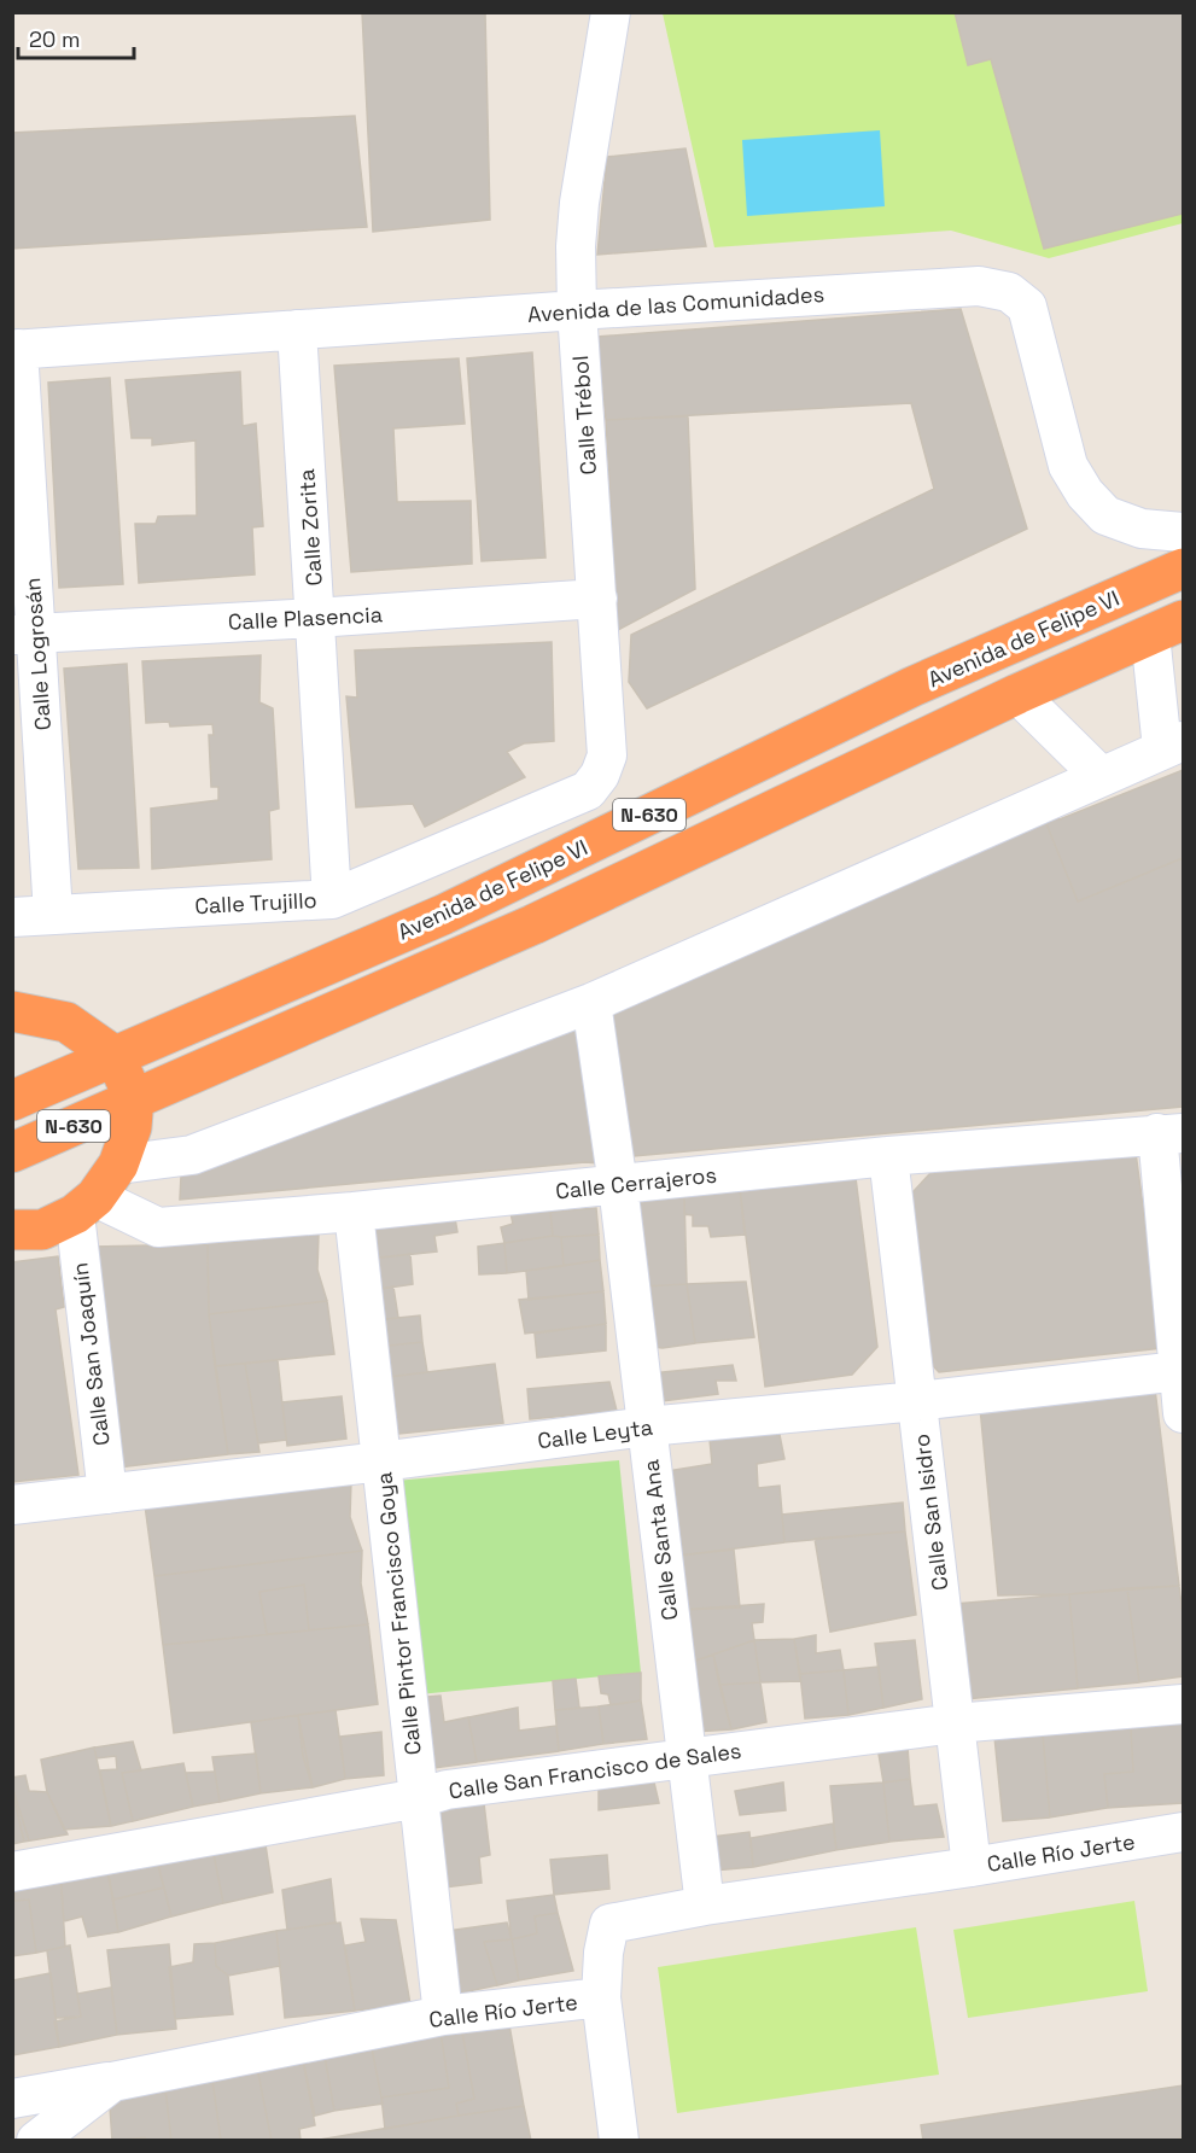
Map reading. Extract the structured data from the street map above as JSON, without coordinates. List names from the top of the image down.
{
  "streets": {
    "highway": ["Avenida de Felipe VI", "N-630"],
    "street": [
      "Avenida de las Comunidades",
      "Calle Trébol",
      "Calle Zorita",
      "Calle Plasencia",
      "Calle Logrosán",
      "Calle Trujillo",
      "Calle Cerrajeros",
      "Calle San Joaquín",
      "Calle Leyta",
      "Calle San Isidro",
      "Calle Santa Ana",
      "Calle Pintor Francisco Goya",
      "Calle San Francisco de Sales",
      "Calle Río Jerte"
    ]
  },
  "crossings": [
    ["Avenida de las Comunidades", "Calle Trébol"],
    ["Avenida de las Comunidades", "Calle Zorita"],
    ["Avenida de las Comunidades", "Calle Logrosán"],
    ["Calle Trébol", "Calle Plasencia"],
    ["Calle Trébol", "Calle Trujillo"],
    ["Calle Zorita", "Calle Plasencia"],
    ["Calle Zorita", "Calle Trujillo"],
    ["Calle Plasencia", "Calle Logrosán"],
    ["Avenida de Felipe VI", "N-630"],
    ["Calle Logrosán", "Calle Trujillo"],
    ["Calle Cerrajeros", "Calle San Joaquín"],
    ["Calle Cerrajeros", "Calle San Isidro"],
    ["Calle Cerrajeros", "Calle Santa Ana"],
    ["Calle Cerrajeros", "Calle Pintor Francisco Goya"],
    ["Calle San Joaquín", "Calle Leyta"],
    ["Calle Leyta", "Calle San Isidro"],
    ["Calle Leyta", "Calle Santa Ana"],
    ["Calle Leyta", "Calle Pintor Francisco Goya"],
    ["Calle San Isidro", "Calle San Francisco de Sales"],
    ["Calle San Isidro", "Calle Río Jerte"],
    ["Calle Santa Ana", "Calle San Francisco de Sales"],
    ["Calle Santa Ana", "Calle Río Jerte"],
    ["Calle Pintor Francisco Goya", "Calle San Francisco de Sales"],
    ["Calle Pintor Francisco Goya", "Calle Río Jerte"]
  ],
  "scale_bar": "20 m"
}
